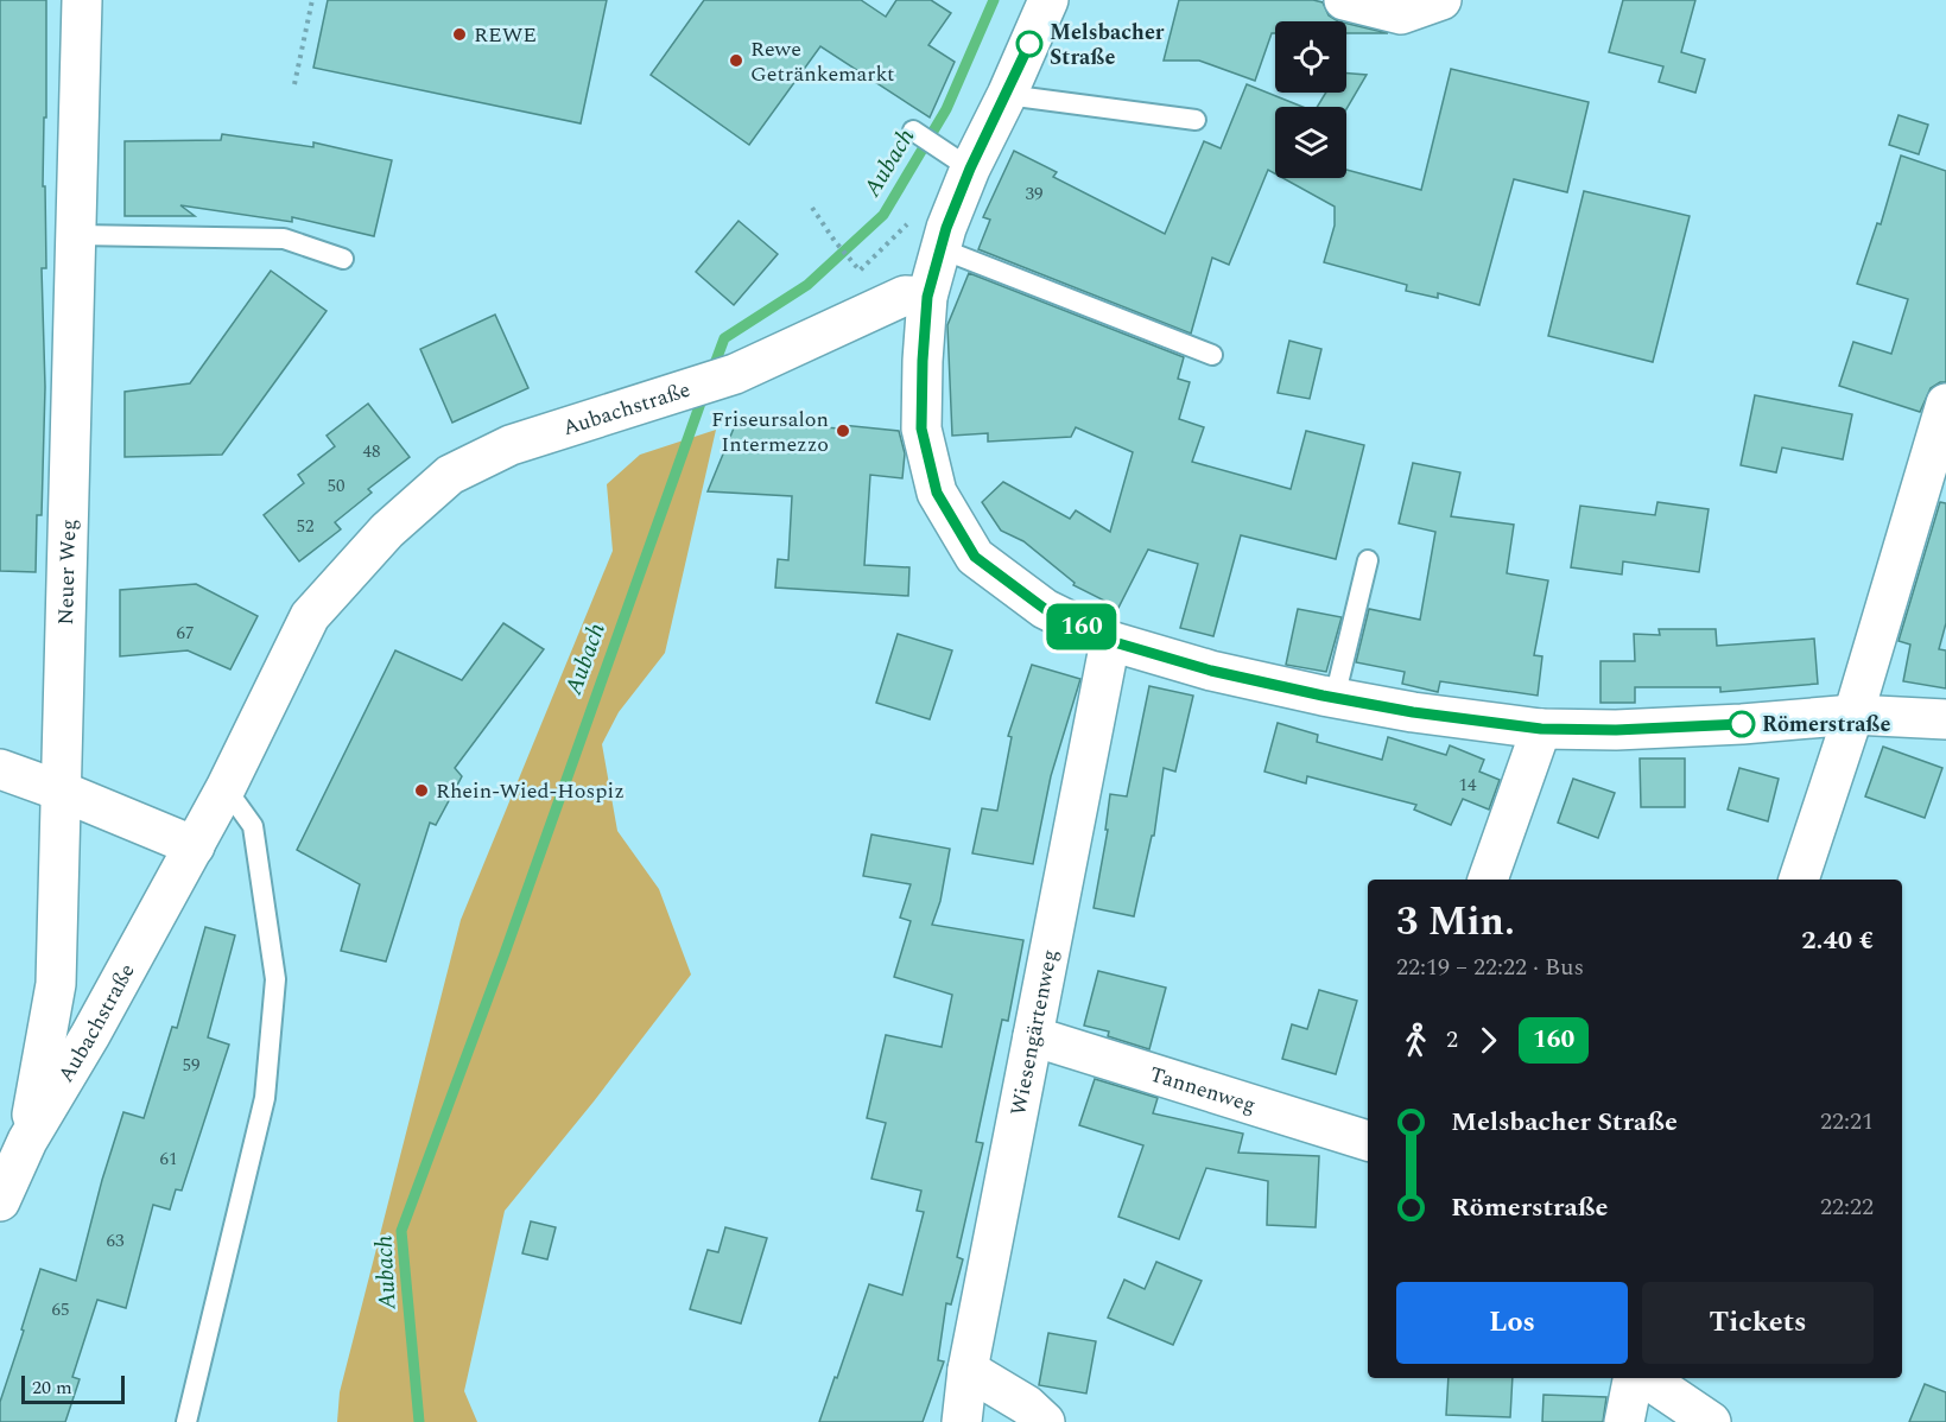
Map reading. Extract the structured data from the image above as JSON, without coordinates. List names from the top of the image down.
{
  "streets": {
    "street": [
      "Aubachstraße",
      "Neuer Weg",
      "Wiesengärtenweg",
      "Tannenweg"
    ]
  },
  "crossings": [
    ["Aubachstraße", "Neuer Weg"],
    ["Wiesengärtenweg", "Tannenweg"]
  ],
  "water": ["Aubach"],
  "places": [
    "REWE",
    "Melsbacher Straße",
    "Rewe Getränkemarkt",
    "Friseursalon Intermezzo",
    "Römerstraße",
    "Rhein-Wied-Hospiz"
  ],
  "lines": ["bus line 160"],
  "house_numbers": [
    "39",
    "48",
    "50",
    "52",
    "67",
    "14",
    "59",
    "61",
    "63",
    "65"
  ],
  "scale_bar": "20 m",
  "page": {
    "on_map": "160",
    "heading": ["3 Min.", "22:19 – 22:22 · Bus", "2.40 €"],
    "legs": ["2", "160"],
    "list": [
      {
        "name": "Melsbacher Straße",
        "value": "22:21"
      },
      {
        "name": "Römerstraße",
        "value": "22:22"
      }
    ],
    "buttons": ["Los", "Tickets"],
    "scale": "20 m"
  }
}
